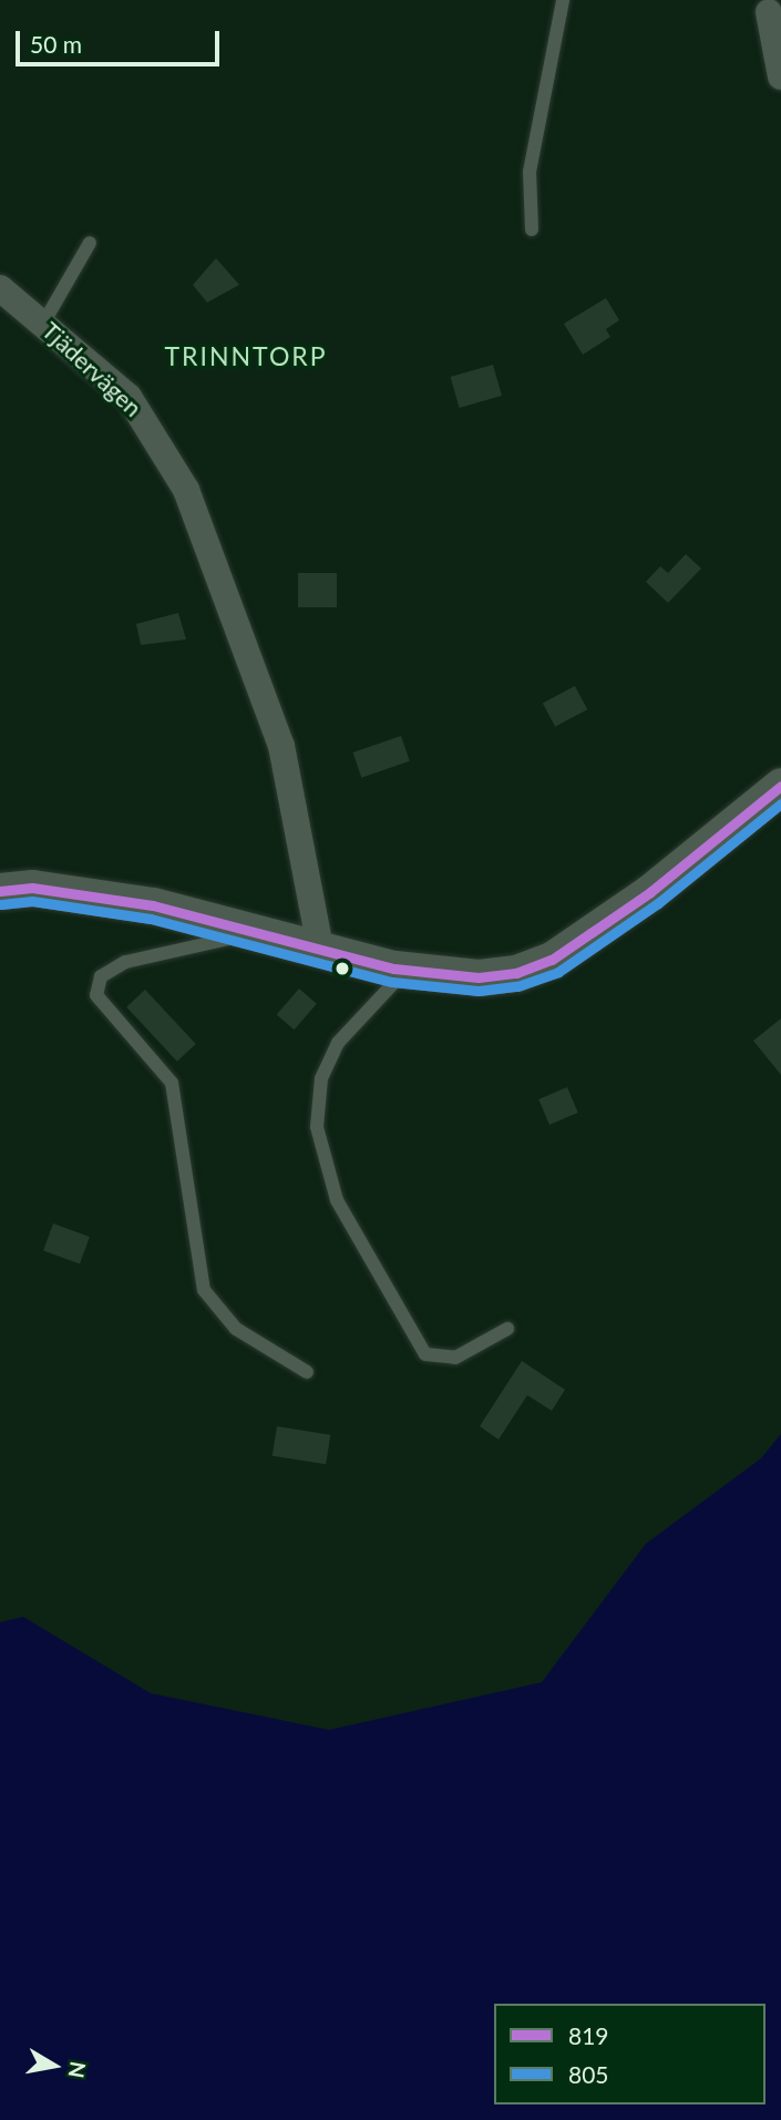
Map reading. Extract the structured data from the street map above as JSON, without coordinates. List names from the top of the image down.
{
  "streets": {
    "street": ["Tjädervägen"]
  },
  "districts": ["TRINNTORP"],
  "lines": ["transit line 819", "transit line 805"],
  "legend": ["819", "805"],
  "scale_bar": "50 m",
  "north": "right"
}
